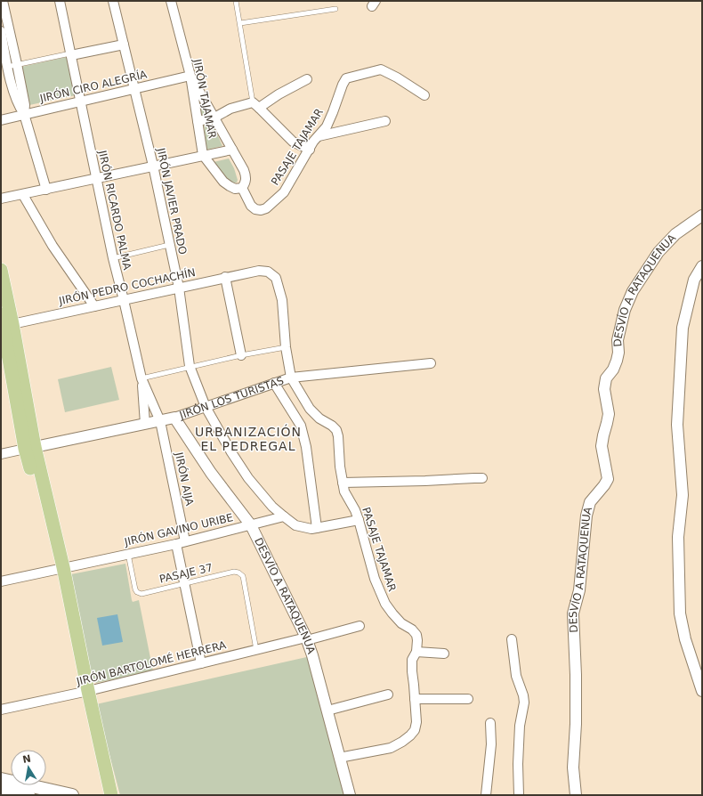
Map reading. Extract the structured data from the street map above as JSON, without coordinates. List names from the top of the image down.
{
  "streets": {
    "street": [
      "JIRÓN CIRO ALEGRÍA",
      "JIRÓN TAJAMAR",
      "PASAJE TAJAMAR",
      "JIRÓN JAVIER PRADO",
      "JIRÓN RICARDO PALMA",
      "JIRÓN PEDRO COCHACHÍN",
      "DESVÍO A RATAQUENUA",
      "JIRÓN LOS TURISTAS",
      "JIRÓN AIJA",
      "JIRÓN GAVINO URIBE",
      "JIRÓN BARTOLOMÉ HERRERA"
    ],
    "lane": ["PASAJE 37"]
  },
  "crossings": [
    ["JIRÓN CIRO ALEGRÍA", "JIRÓN TAJAMAR"],
    ["JIRÓN CIRO ALEGRÍA", "JIRÓN JAVIER PRADO"],
    ["JIRÓN CIRO ALEGRÍA", "JIRÓN RICARDO PALMA"],
    ["JIRÓN TAJAMAR", "PASAJE TAJAMAR"],
    ["PASAJE TAJAMAR", "JIRÓN PEDRO COCHACHÍN"],
    ["PASAJE TAJAMAR", "DESVÍO A RATAQUENUA"],
    ["PASAJE TAJAMAR", "JIRÓN LOS TURISTAS"],
    ["JIRÓN JAVIER PRADO", "JIRÓN PEDRO COCHACHÍN"],
    ["JIRÓN JAVIER PRADO", "JIRÓN LOS TURISTAS"],
    ["JIRÓN JAVIER PRADO", "JIRÓN GAVINO URIBE"],
    ["JIRÓN RICARDO PALMA", "JIRÓN PEDRO COCHACHÍN"],
    ["JIRÓN RICARDO PALMA", "JIRÓN LOS TURISTAS"],
    ["JIRÓN RICARDO PALMA", "JIRÓN AIJA"],
    ["DESVÍO A RATAQUENUA", "JIRÓN LOS TURISTAS"],
    ["DESVÍO A RATAQUENUA", "JIRÓN GAVINO URIBE"],
    ["DESVÍO A RATAQUENUA", "JIRÓN BARTOLOMÉ HERRERA"],
    ["JIRÓN LOS TURISTAS", "JIRÓN AIJA"],
    ["JIRÓN AIJA", "JIRÓN GAVINO URIBE"],
    ["JIRÓN AIJA", "PASAJE 37"],
    ["JIRÓN AIJA", "JIRÓN BARTOLOMÉ HERRERA"],
    ["JIRÓN GAVINO URIBE", "PASAJE 37"],
    ["PASAJE 37", "JIRÓN BARTOLOMÉ HERRERA"]
  ],
  "districts": ["URBANIZACIÓN EL PEDREGAL"],
  "north": "top"
}
